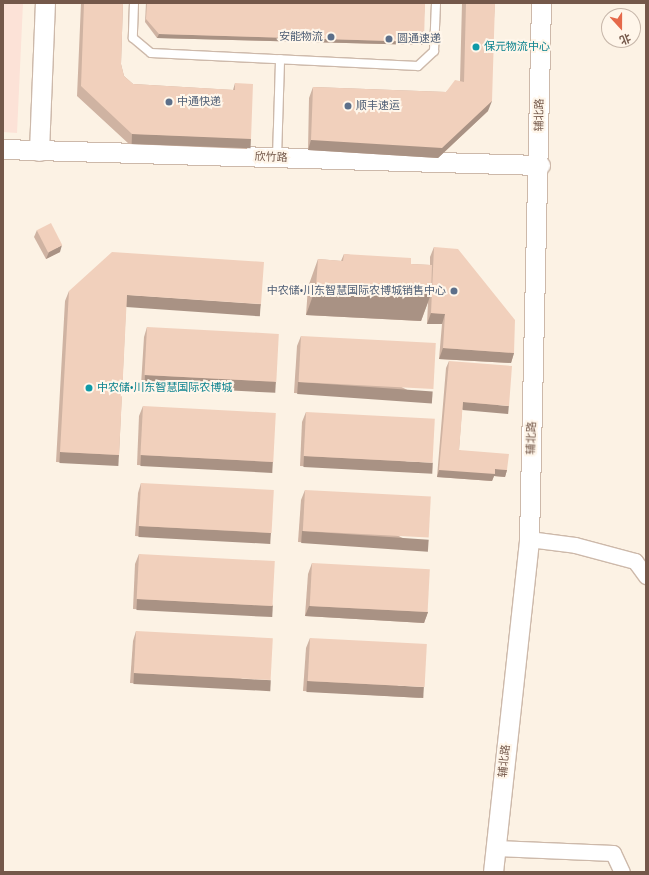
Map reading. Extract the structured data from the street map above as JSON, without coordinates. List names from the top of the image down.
{
  "streets": {
    "street": ["辅北路", "欣竹路"]
  },
  "crossings": [
    ["辅北路", "欣竹路"]
  ],
  "places": [
    "安能物流",
    "圆通速递",
    "保元物流中心",
    "中通快递",
    "顺丰速运",
    "中农储•川东智慧国际农博城销售中心",
    "中农储•川东智慧国际农博城"
  ],
  "north": "bottom"
}
